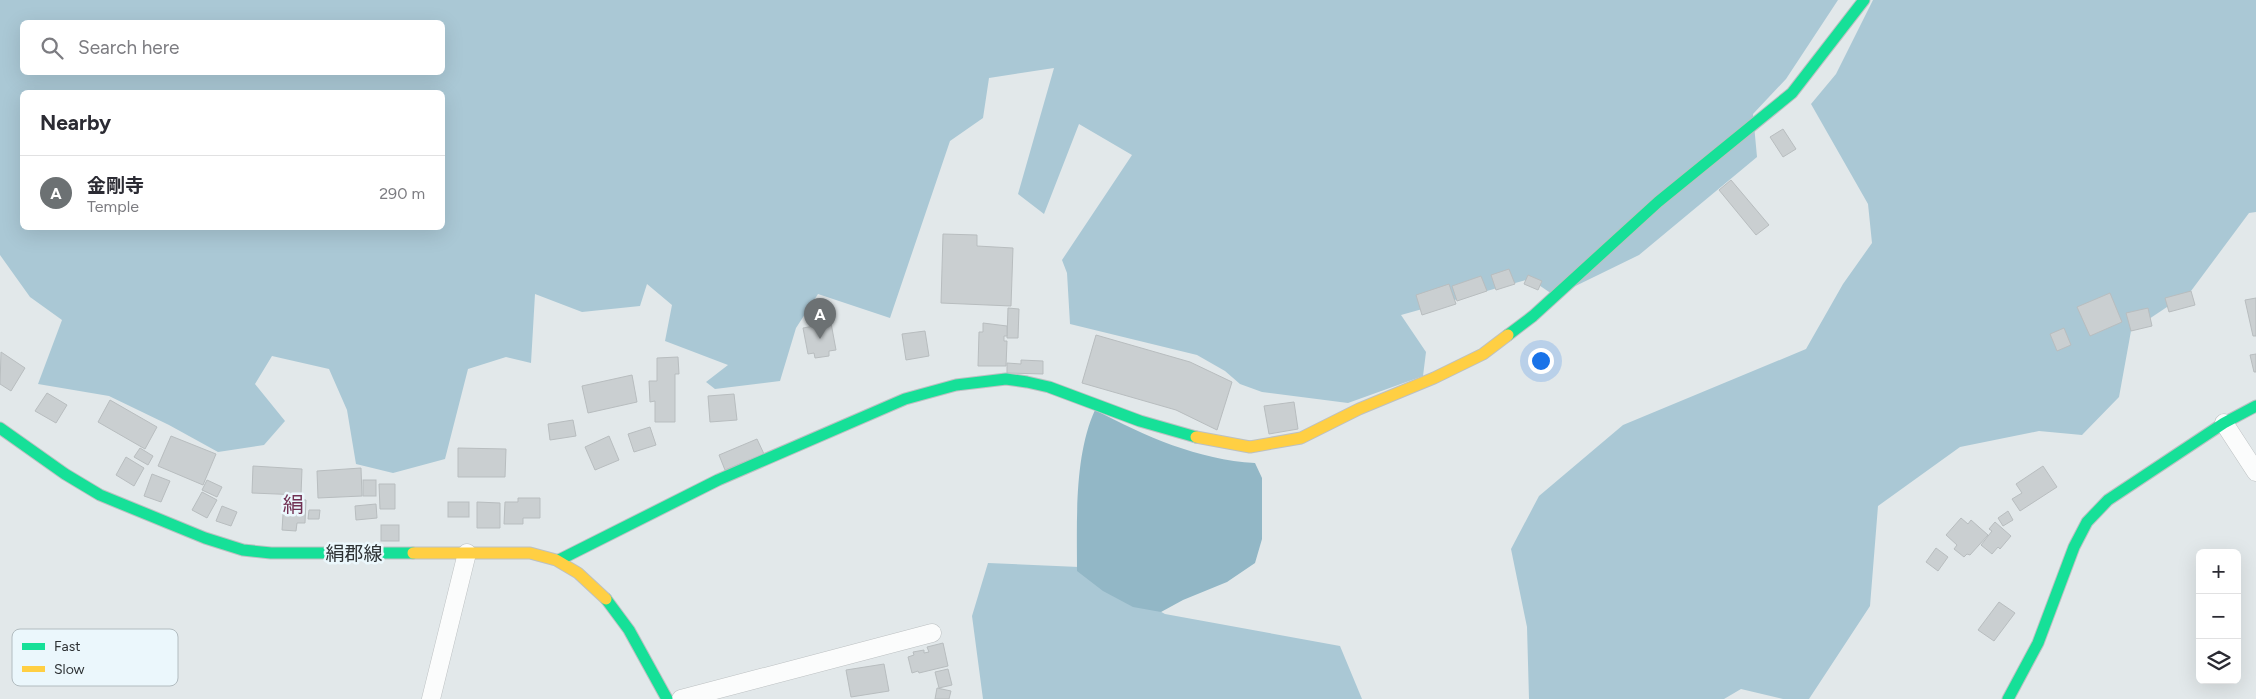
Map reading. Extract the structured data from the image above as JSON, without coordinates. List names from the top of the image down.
{
  "streets": {
    "street": ["絹郡線"]
  },
  "districts": ["絹"],
  "legend": ["Fast", "Slow"],
  "page": {
    "search": "Search here",
    "heading": "Nearby",
    "list": [
      {
        "mark": "A",
        "name": "金剛寺",
        "note": "Temple",
        "value": "290 m"
      }
    ],
    "pins": "A",
    "map_buttons": ["+", "−"]
  }
}
